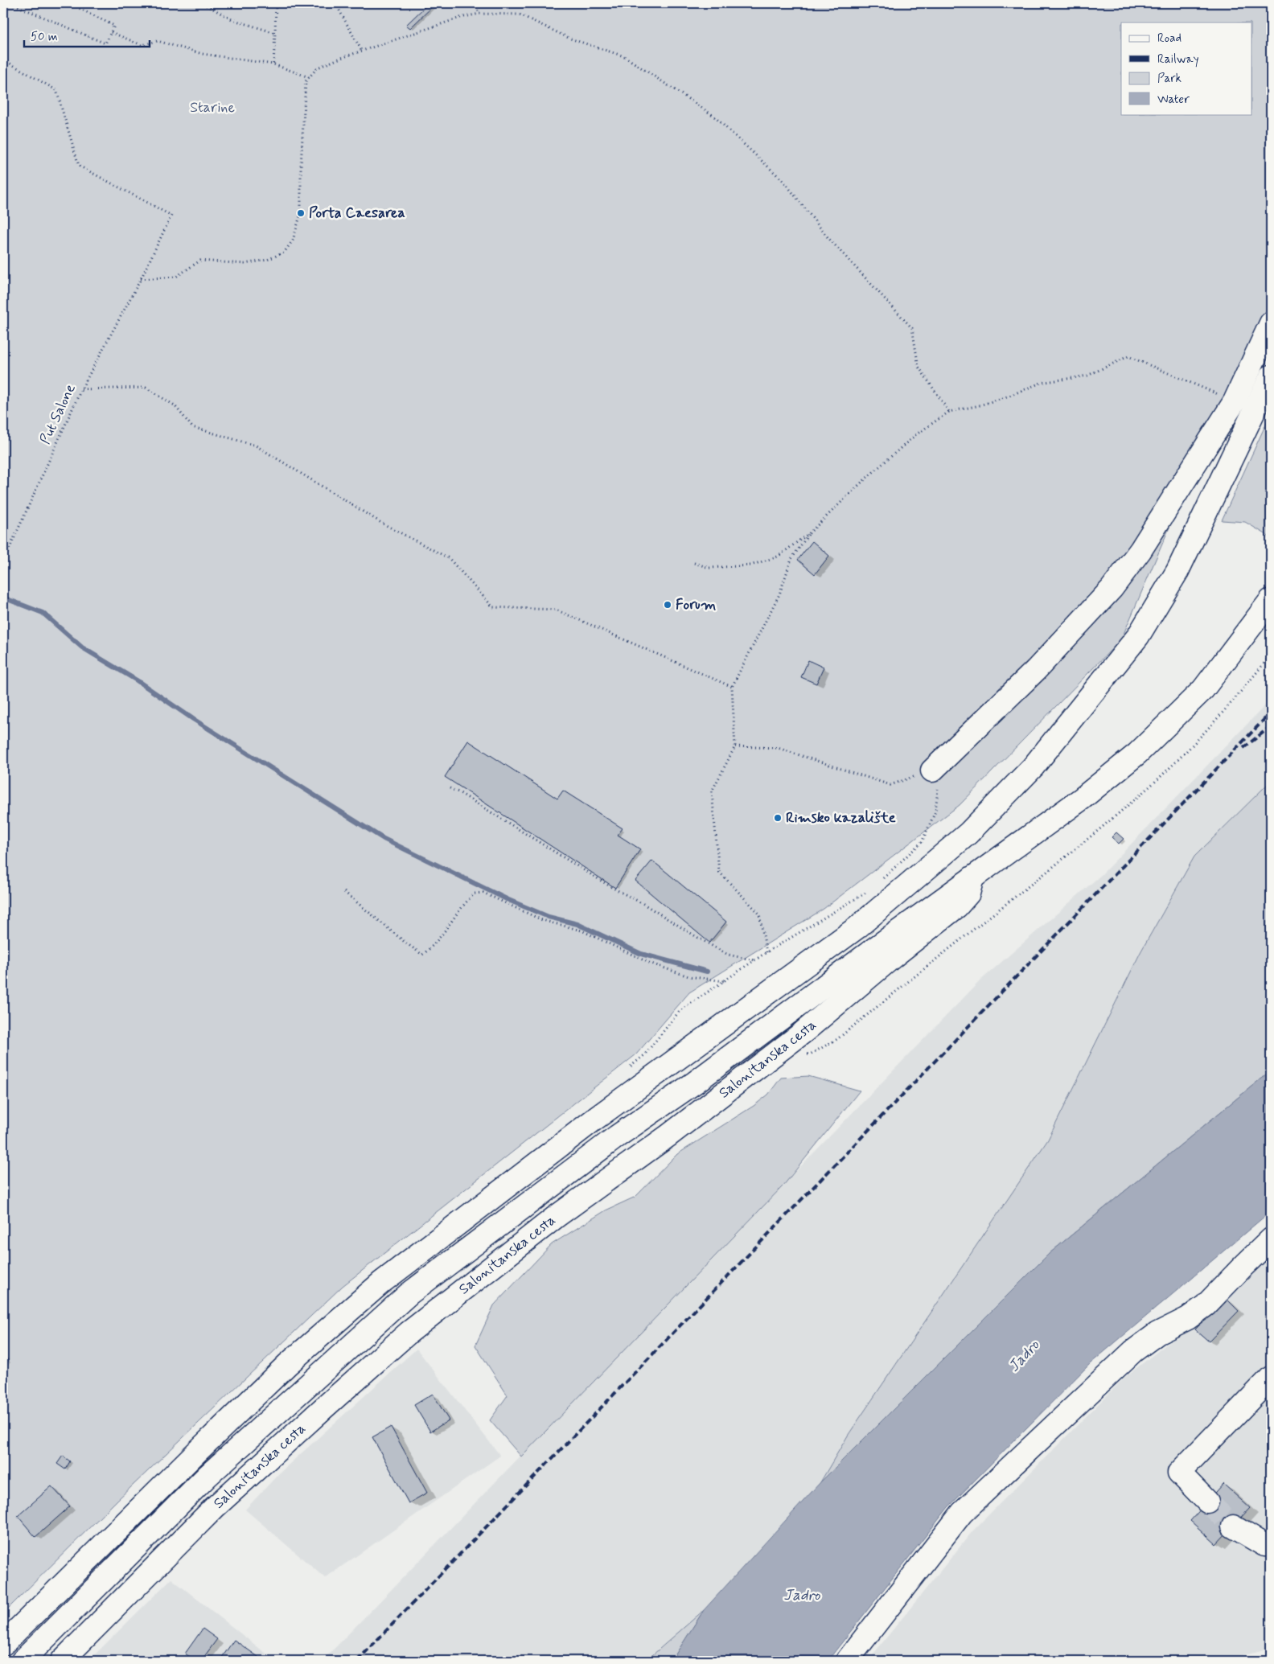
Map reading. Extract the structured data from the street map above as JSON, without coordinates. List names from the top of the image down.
{
  "streets": {
    "main road": ["Salonitanska cesta"],
    "path": ["Put Salone"]
  },
  "water": ["Jadro"],
  "parks": ["Starine"],
  "places": ["Porta Caesarea", "Forum", "Rimsko kazalište"],
  "legend": [
    "Road",
    "Railway",
    "Park",
    "Water"
  ],
  "scale_bar": "50 m"
}
